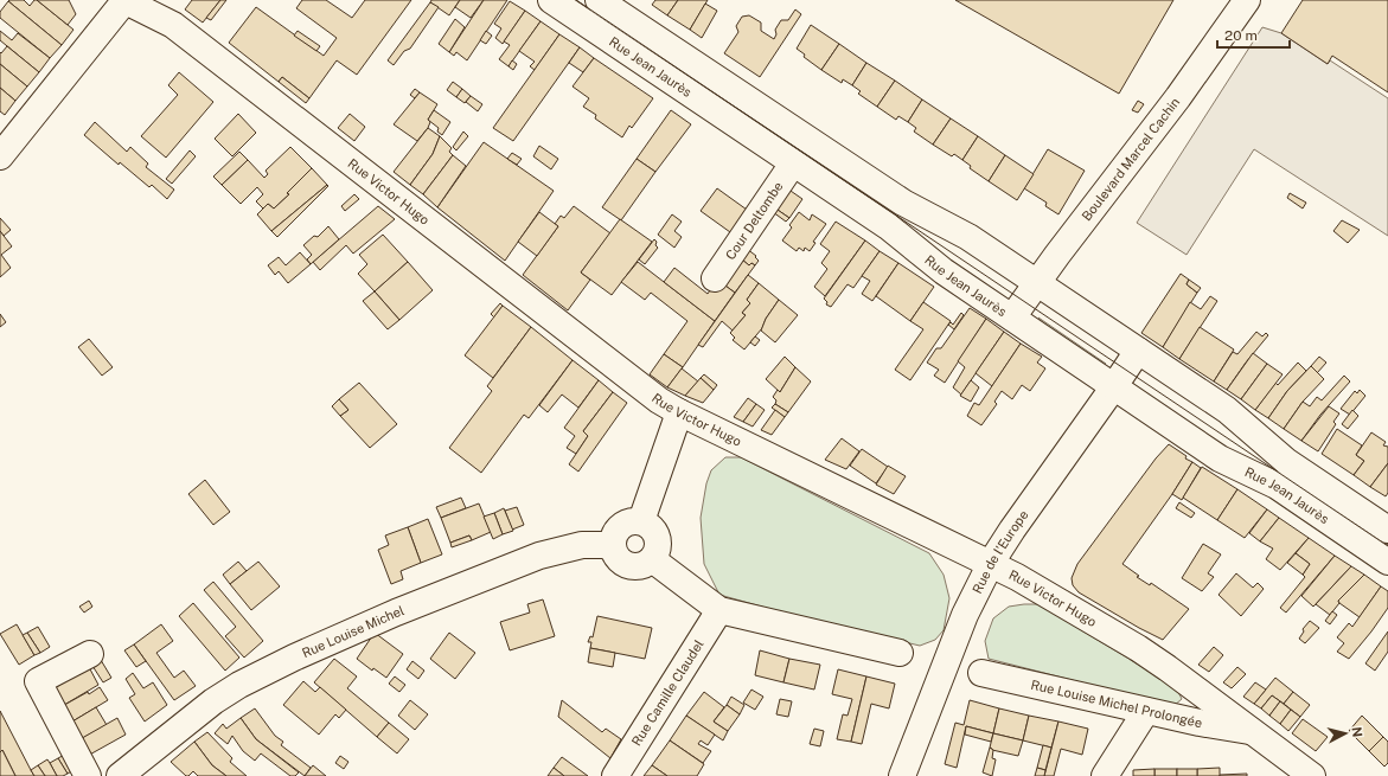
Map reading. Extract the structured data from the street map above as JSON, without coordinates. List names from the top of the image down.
{
  "streets": {
    "street": [
      "Rue Jean Jaurès",
      "Boulevard Marcel Cachin",
      "Rue Victor Hugo",
      "Cour Deltombe",
      "Rue de l'Europe",
      "Rue Louise Michel",
      "Rue Camille Claudel",
      "Rue Louise Michel Prolongée"
    ]
  },
  "crossings": [
    ["Rue Jean Jaurès", "Boulevard Marcel Cachin"],
    ["Rue Jean Jaurès", "Cour Deltombe"],
    ["Rue Jean Jaurès", "Rue de l'Europe"],
    ["Rue Victor Hugo", "Rue de l'Europe"],
    ["Rue Victor Hugo", "Rue Louise Michel Prolongée"]
  ],
  "scale_bar": "20 m",
  "north": "right"
}
